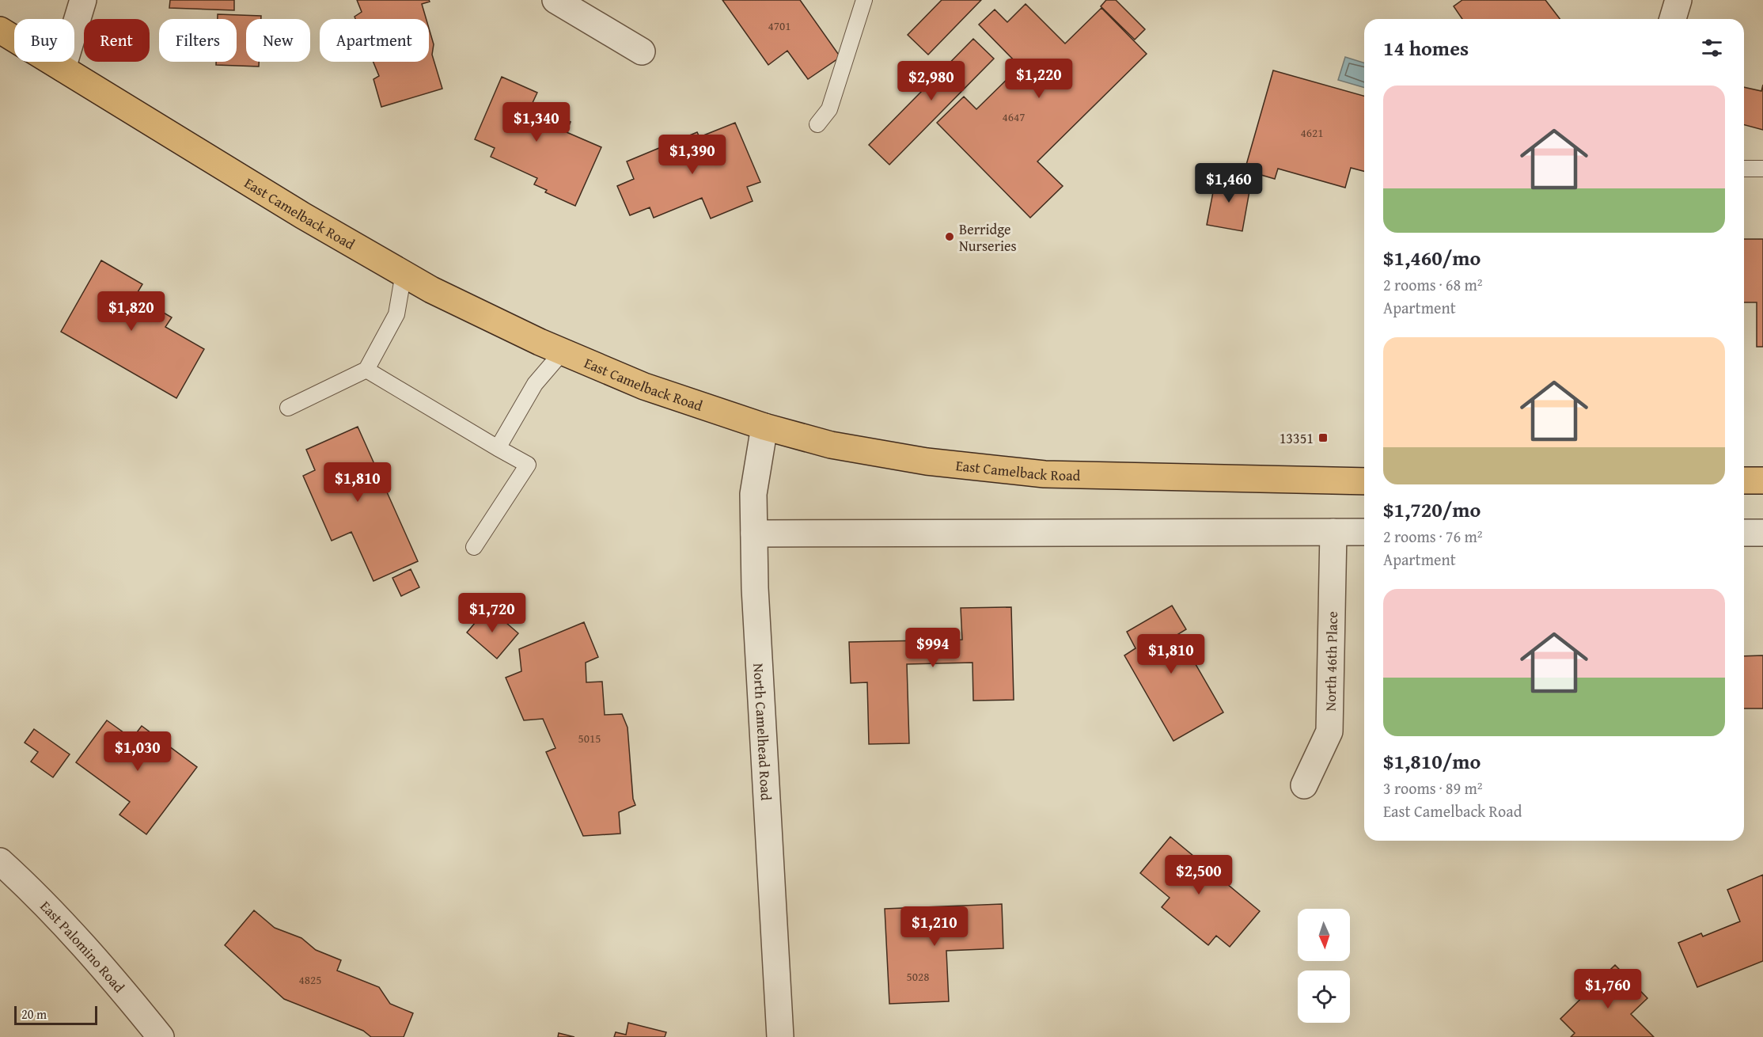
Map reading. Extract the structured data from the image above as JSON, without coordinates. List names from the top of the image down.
{
  "streets": {
    "main road": ["East Camelback Road"],
    "street": ["North 46th Place", "North Camelhead Road", "East Palomino Road"]
  },
  "crossings": [
    ["East Camelback Road", "North Camelhead Road"]
  ],
  "places": {
    "other": ["Berridge Nurseries"],
    "transit": ["13351"]
  },
  "house_numbers": [
    "4701",
    "4647",
    "4621",
    "5015",
    "5028",
    "4825"
  ],
  "scale_bar": "20 m",
  "north": "bottom",
  "page": {
    "chip": [
      "Buy",
      "Rent",
      "Filters",
      "New",
      "Apartment"
    ],
    "heading": "14 homes",
    "price": [
      "$1,220",
      "$2,980",
      "$1,340",
      "$1,390",
      "$1,460",
      "$1,820",
      "$1,810",
      "$1,720",
      "$994",
      "$1,810",
      "$1,030",
      "$2,500",
      "$1,210",
      "$1,760"
    ],
    "list": [
      {
        "name": "$1,460/mo",
        "note": "2 rooms · 68 m² · Apartment"
      },
      {
        "name": "$1,720/mo",
        "note": "2 rooms · 76 m² · Apartment"
      },
      {
        "name": "$1,810/mo",
        "note": "3 rooms · 89 m² · East Camelback Road"
      }
    ],
    "scale": "20 m"
  }
}
